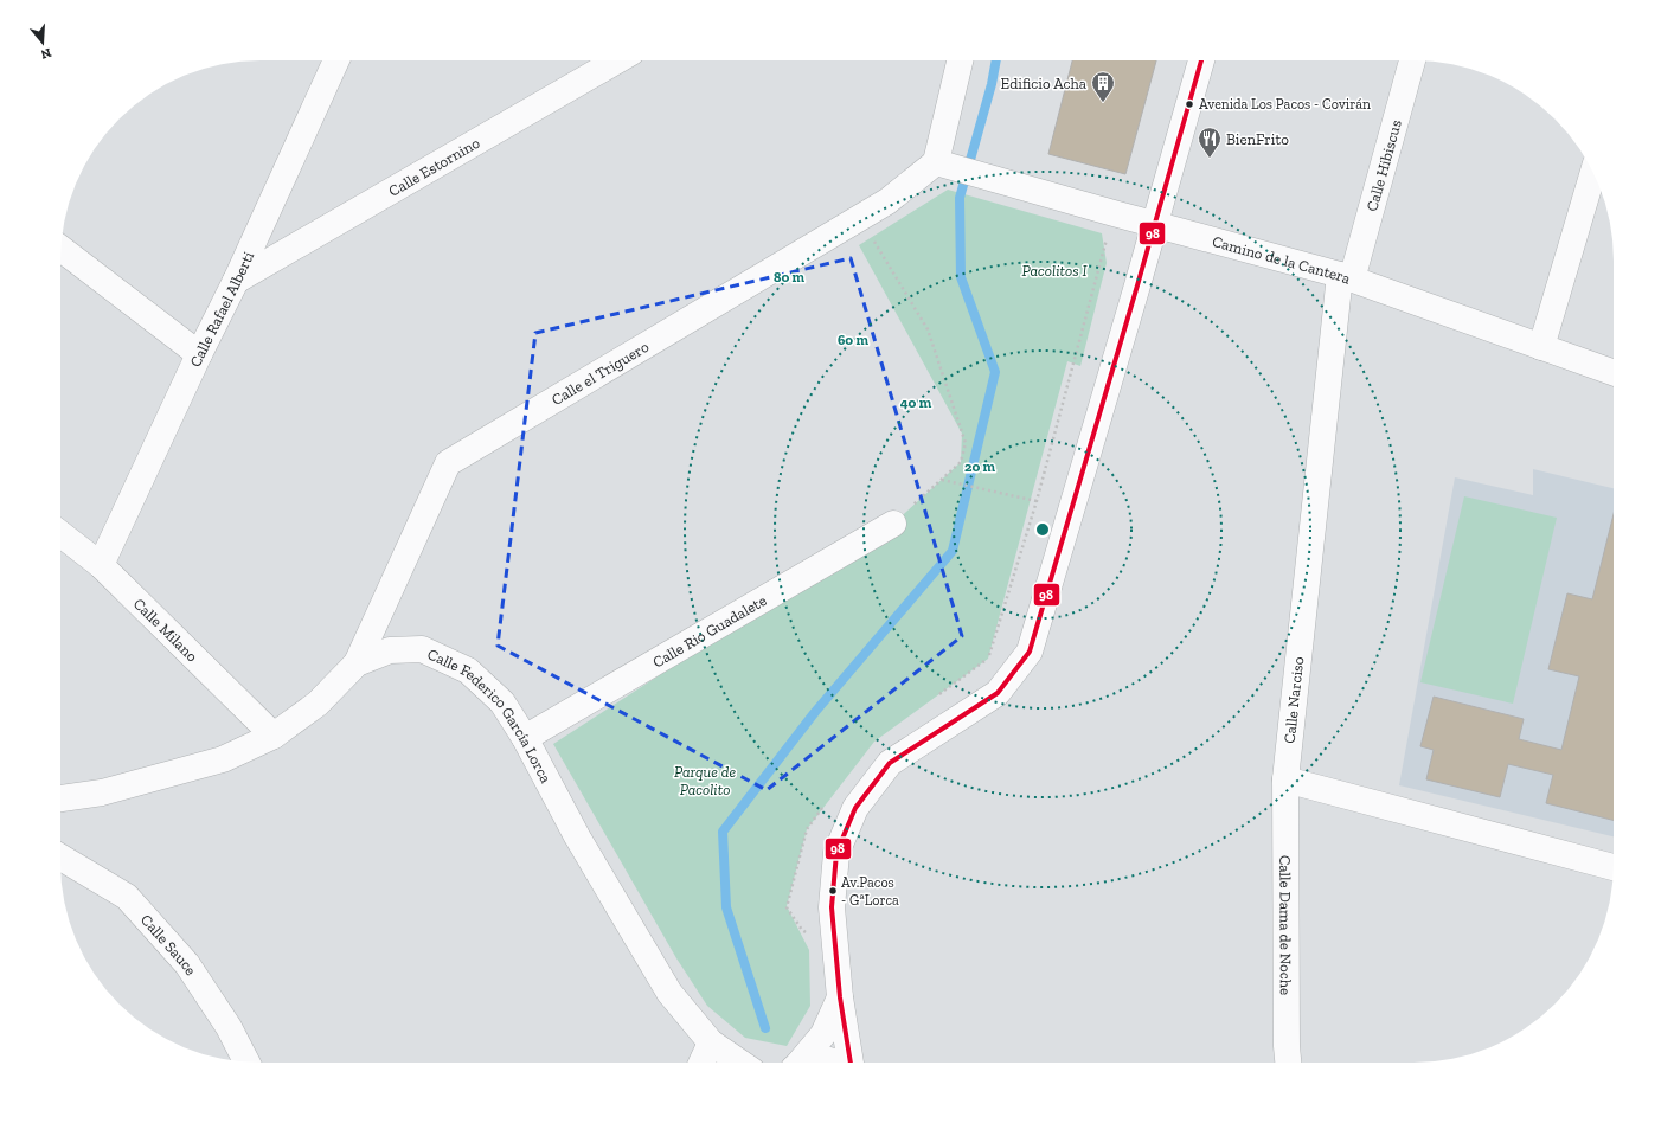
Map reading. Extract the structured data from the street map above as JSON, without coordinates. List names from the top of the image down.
{
  "streets": {
    "street": [
      "Calle Hibiscus",
      "Calle Estornino",
      "Camino de la Cantera",
      "Calle Rafael Alberti",
      "Calle el Triguero",
      "Calle Milano",
      "Calle Rio Guadalete",
      "Calle Narciso",
      "Calle Federico García Lorca",
      "Calle Dama de Noche",
      "Calle Sauce"
    ]
  },
  "crossings": [
    ["Calle Hibiscus", "Camino de la Cantera"],
    ["Calle Hibiscus", "Calle Narciso"],
    ["Calle Estornino", "Calle Rafael Alberti"],
    ["Camino de la Cantera", "Calle el Triguero"],
    ["Camino de la Cantera", "Calle Narciso"],
    ["Calle Rafael Alberti", "Calle Milano"],
    ["Calle el Triguero", "Calle Federico García Lorca"],
    ["Calle Milano", "Calle Federico García Lorca"],
    ["Calle Rio Guadalete", "Calle Federico García Lorca"],
    ["Calle Narciso", "Calle Dama de Noche"]
  ],
  "parks": ["Pacolitos I", "Parque de Pacolito"],
  "places": {
    "building": ["Edificio Acha"],
    "other": ["Avenida Los Pacos - Covirán", "Av.Pacos - GªLorca"],
    "restaurant": ["BienFrito"]
  },
  "lines": ["transit line 98"],
  "north": "bottom",
  "rings": [
    "80 m",
    "60 m",
    "40 m",
    "20 m"
  ]
}
